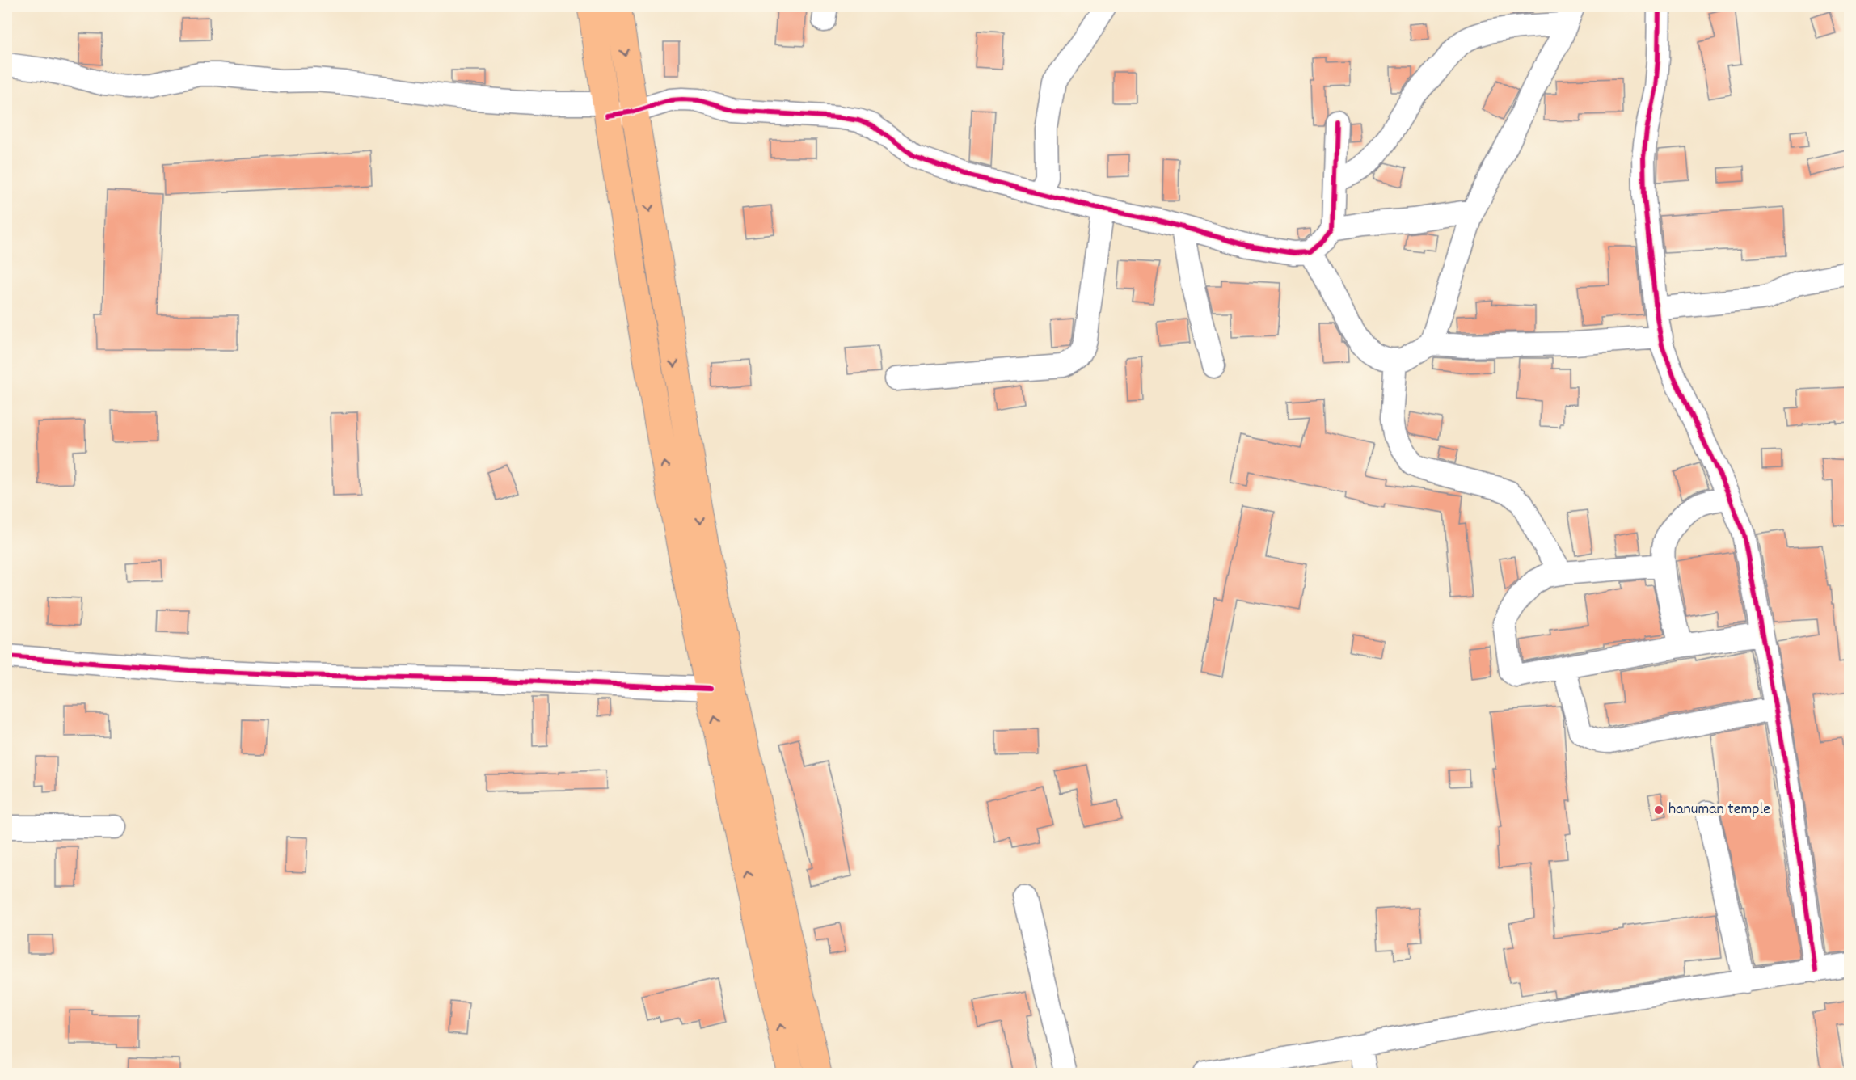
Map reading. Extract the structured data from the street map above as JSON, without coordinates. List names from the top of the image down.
{
  "places": ["hanuman temple"]
}
